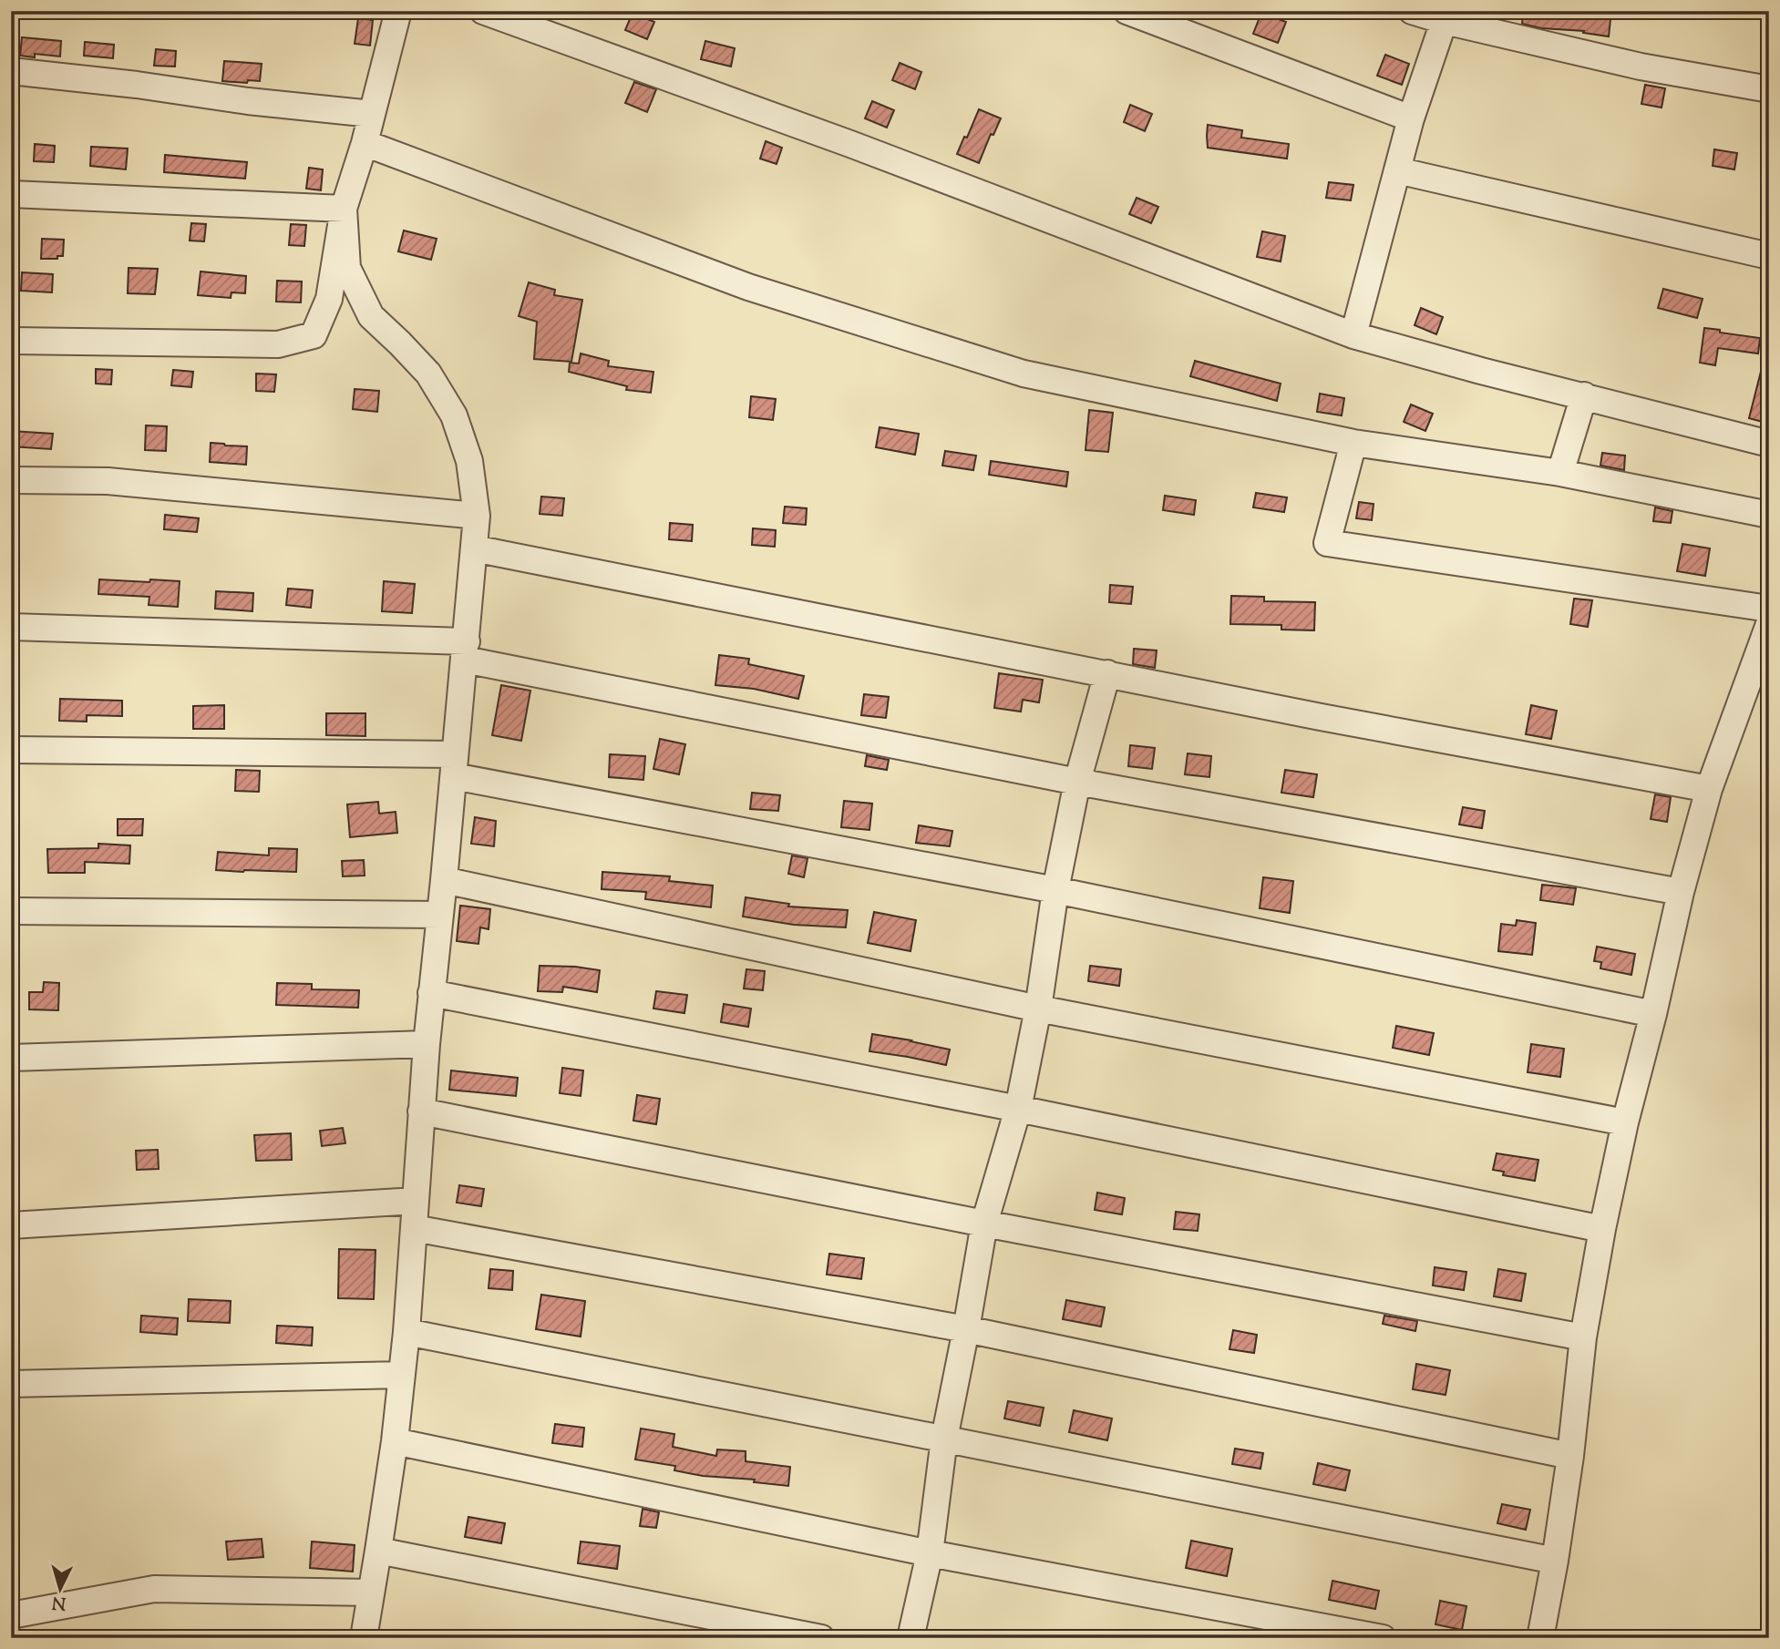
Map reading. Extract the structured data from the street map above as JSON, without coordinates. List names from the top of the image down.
{
  "north": "bottom"
}
